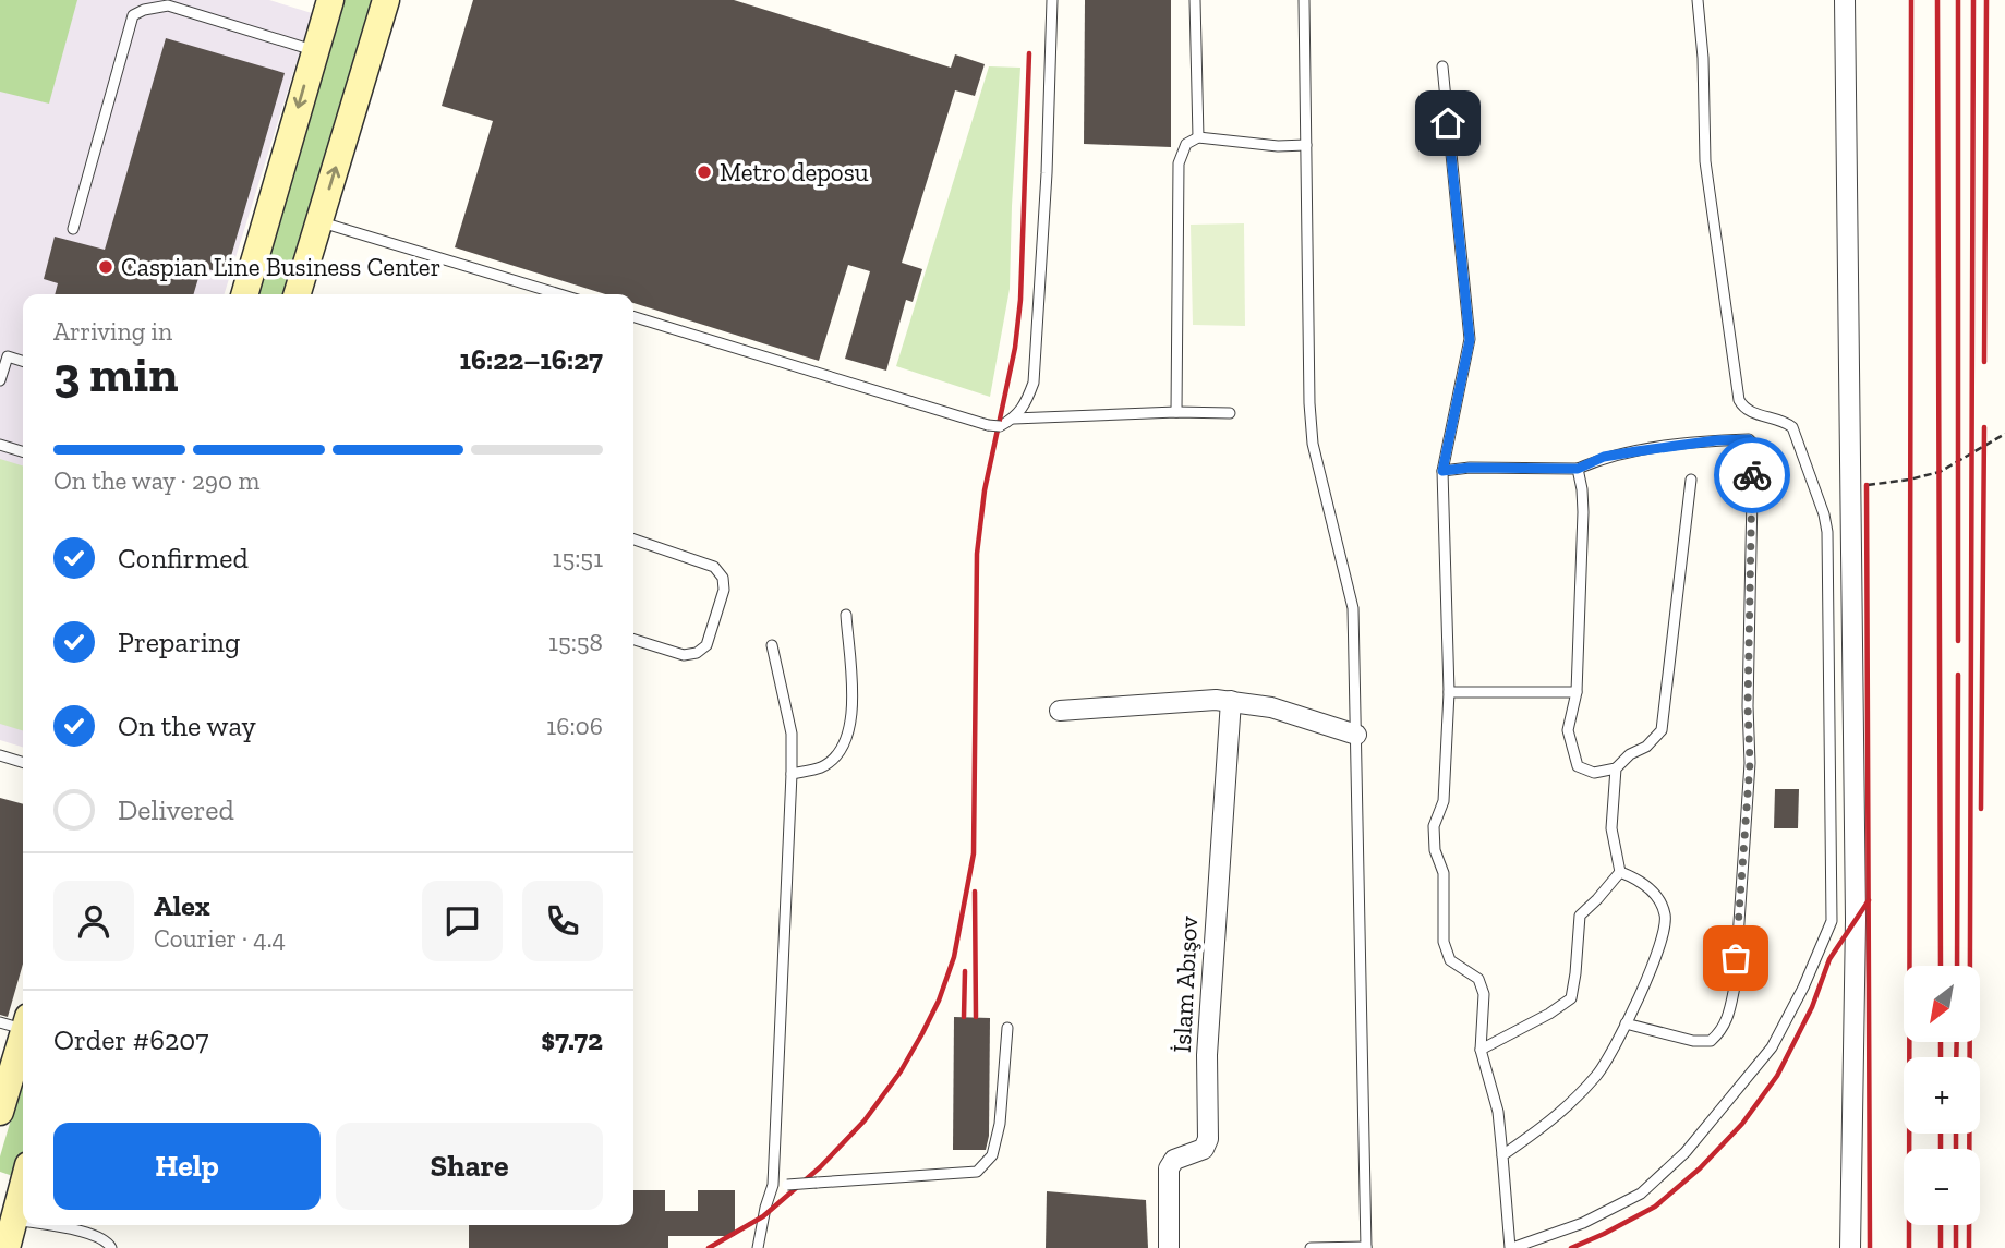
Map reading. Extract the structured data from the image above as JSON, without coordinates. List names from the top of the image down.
{
  "streets": {
    "street": ["İslam Abışov"]
  },
  "places": ["Metro deposu", "Caspian Line Business Center"],
  "north": "bottom left",
  "page": {
    "heading": ["3 min", "Arriving in", "16:22–16:27"],
    "panel": [
      "Alex",
      "Courier · 4.4",
      "Order #6207",
      "$7.72"
    ],
    "bar": "On the way · 290 m",
    "list": [
      ["Confirmed", "15:51"],
      ["Preparing", "15:58"],
      ["On the way", "16:06"],
      "Delivered"
    ],
    "map_buttons": ["+", "−"],
    "buttons": ["Help", "Share"]
  }
}
